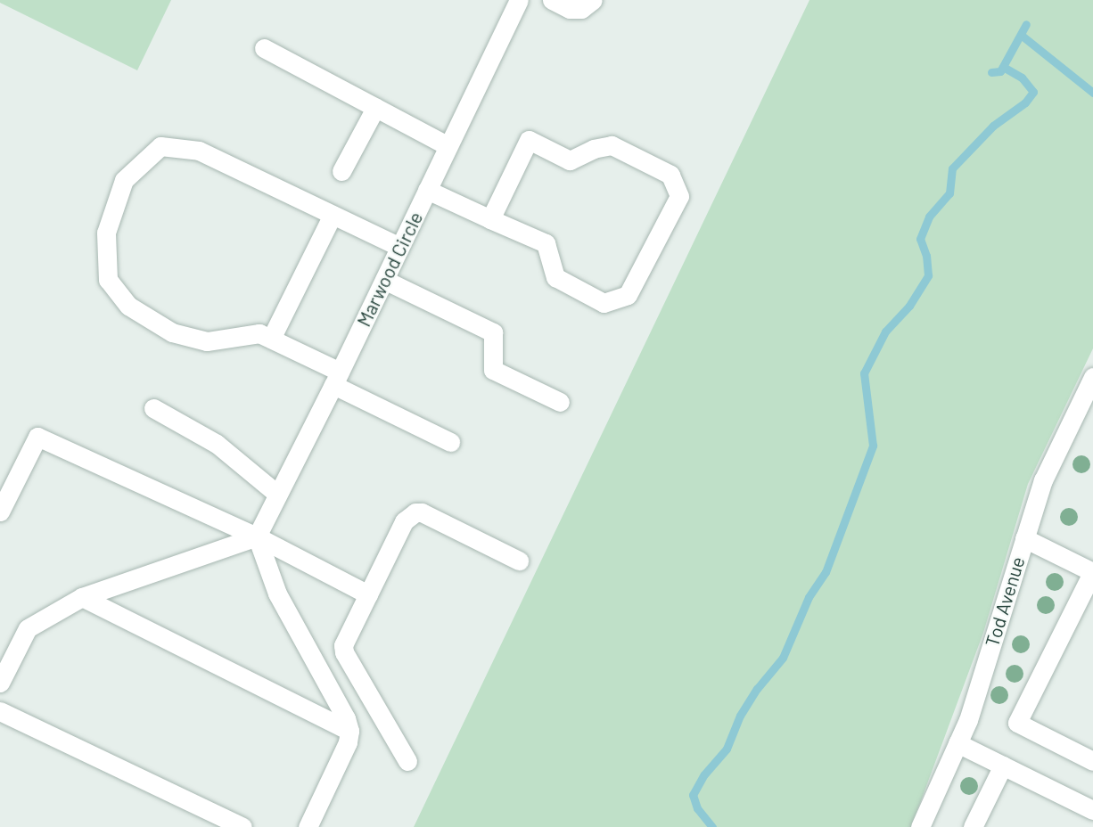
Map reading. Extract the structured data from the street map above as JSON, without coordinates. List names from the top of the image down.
{
  "streets": {
    "street": ["Marwood Circle", "Tod Avenue"]
  }
}
